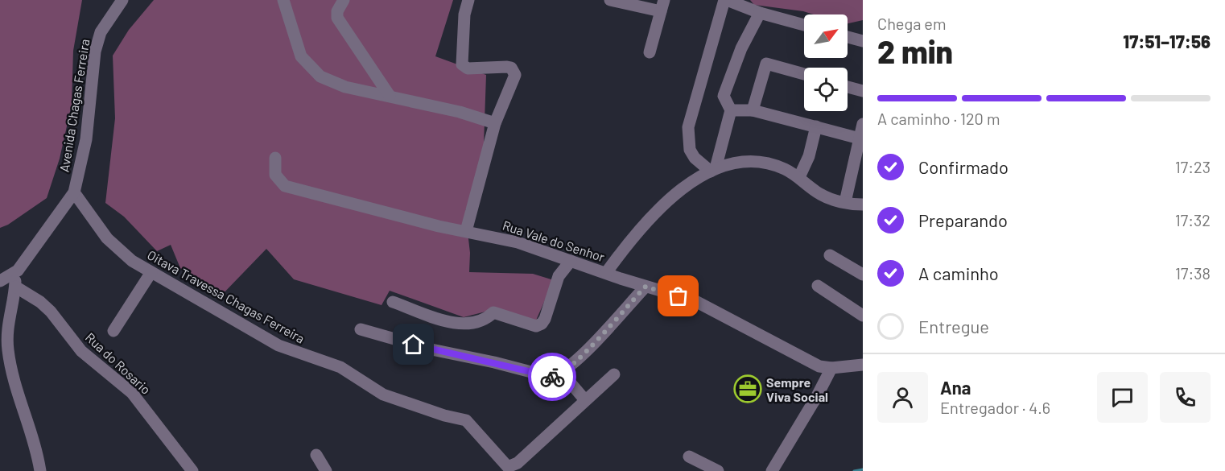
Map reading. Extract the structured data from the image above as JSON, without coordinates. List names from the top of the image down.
{
  "streets": {
    "street": [
      "Avenida Chagas Ferreira",
      "Rua Vale do Senhor",
      "Oitava Travessa Chagas Ferreira",
      "Rua do Rosario"
    ]
  },
  "crossings": [
    ["Avenida Chagas Ferreira", "Oitava Travessa Chagas Ferreira"]
  ],
  "places": {
    "office": ["Sempre Viva Social"]
  },
  "north": "top right",
  "page": {
    "heading": ["2 min", "Chega em", "17:51–17:56"],
    "panel": ["Ana", "Entregador · 4.6"],
    "bar": "A caminho · 120 m",
    "list": [
      ["Confirmado", "17:23"],
      ["Preparando", "17:32"],
      ["A caminho", "17:38"],
      "Entregue"
    ]
  }
}
